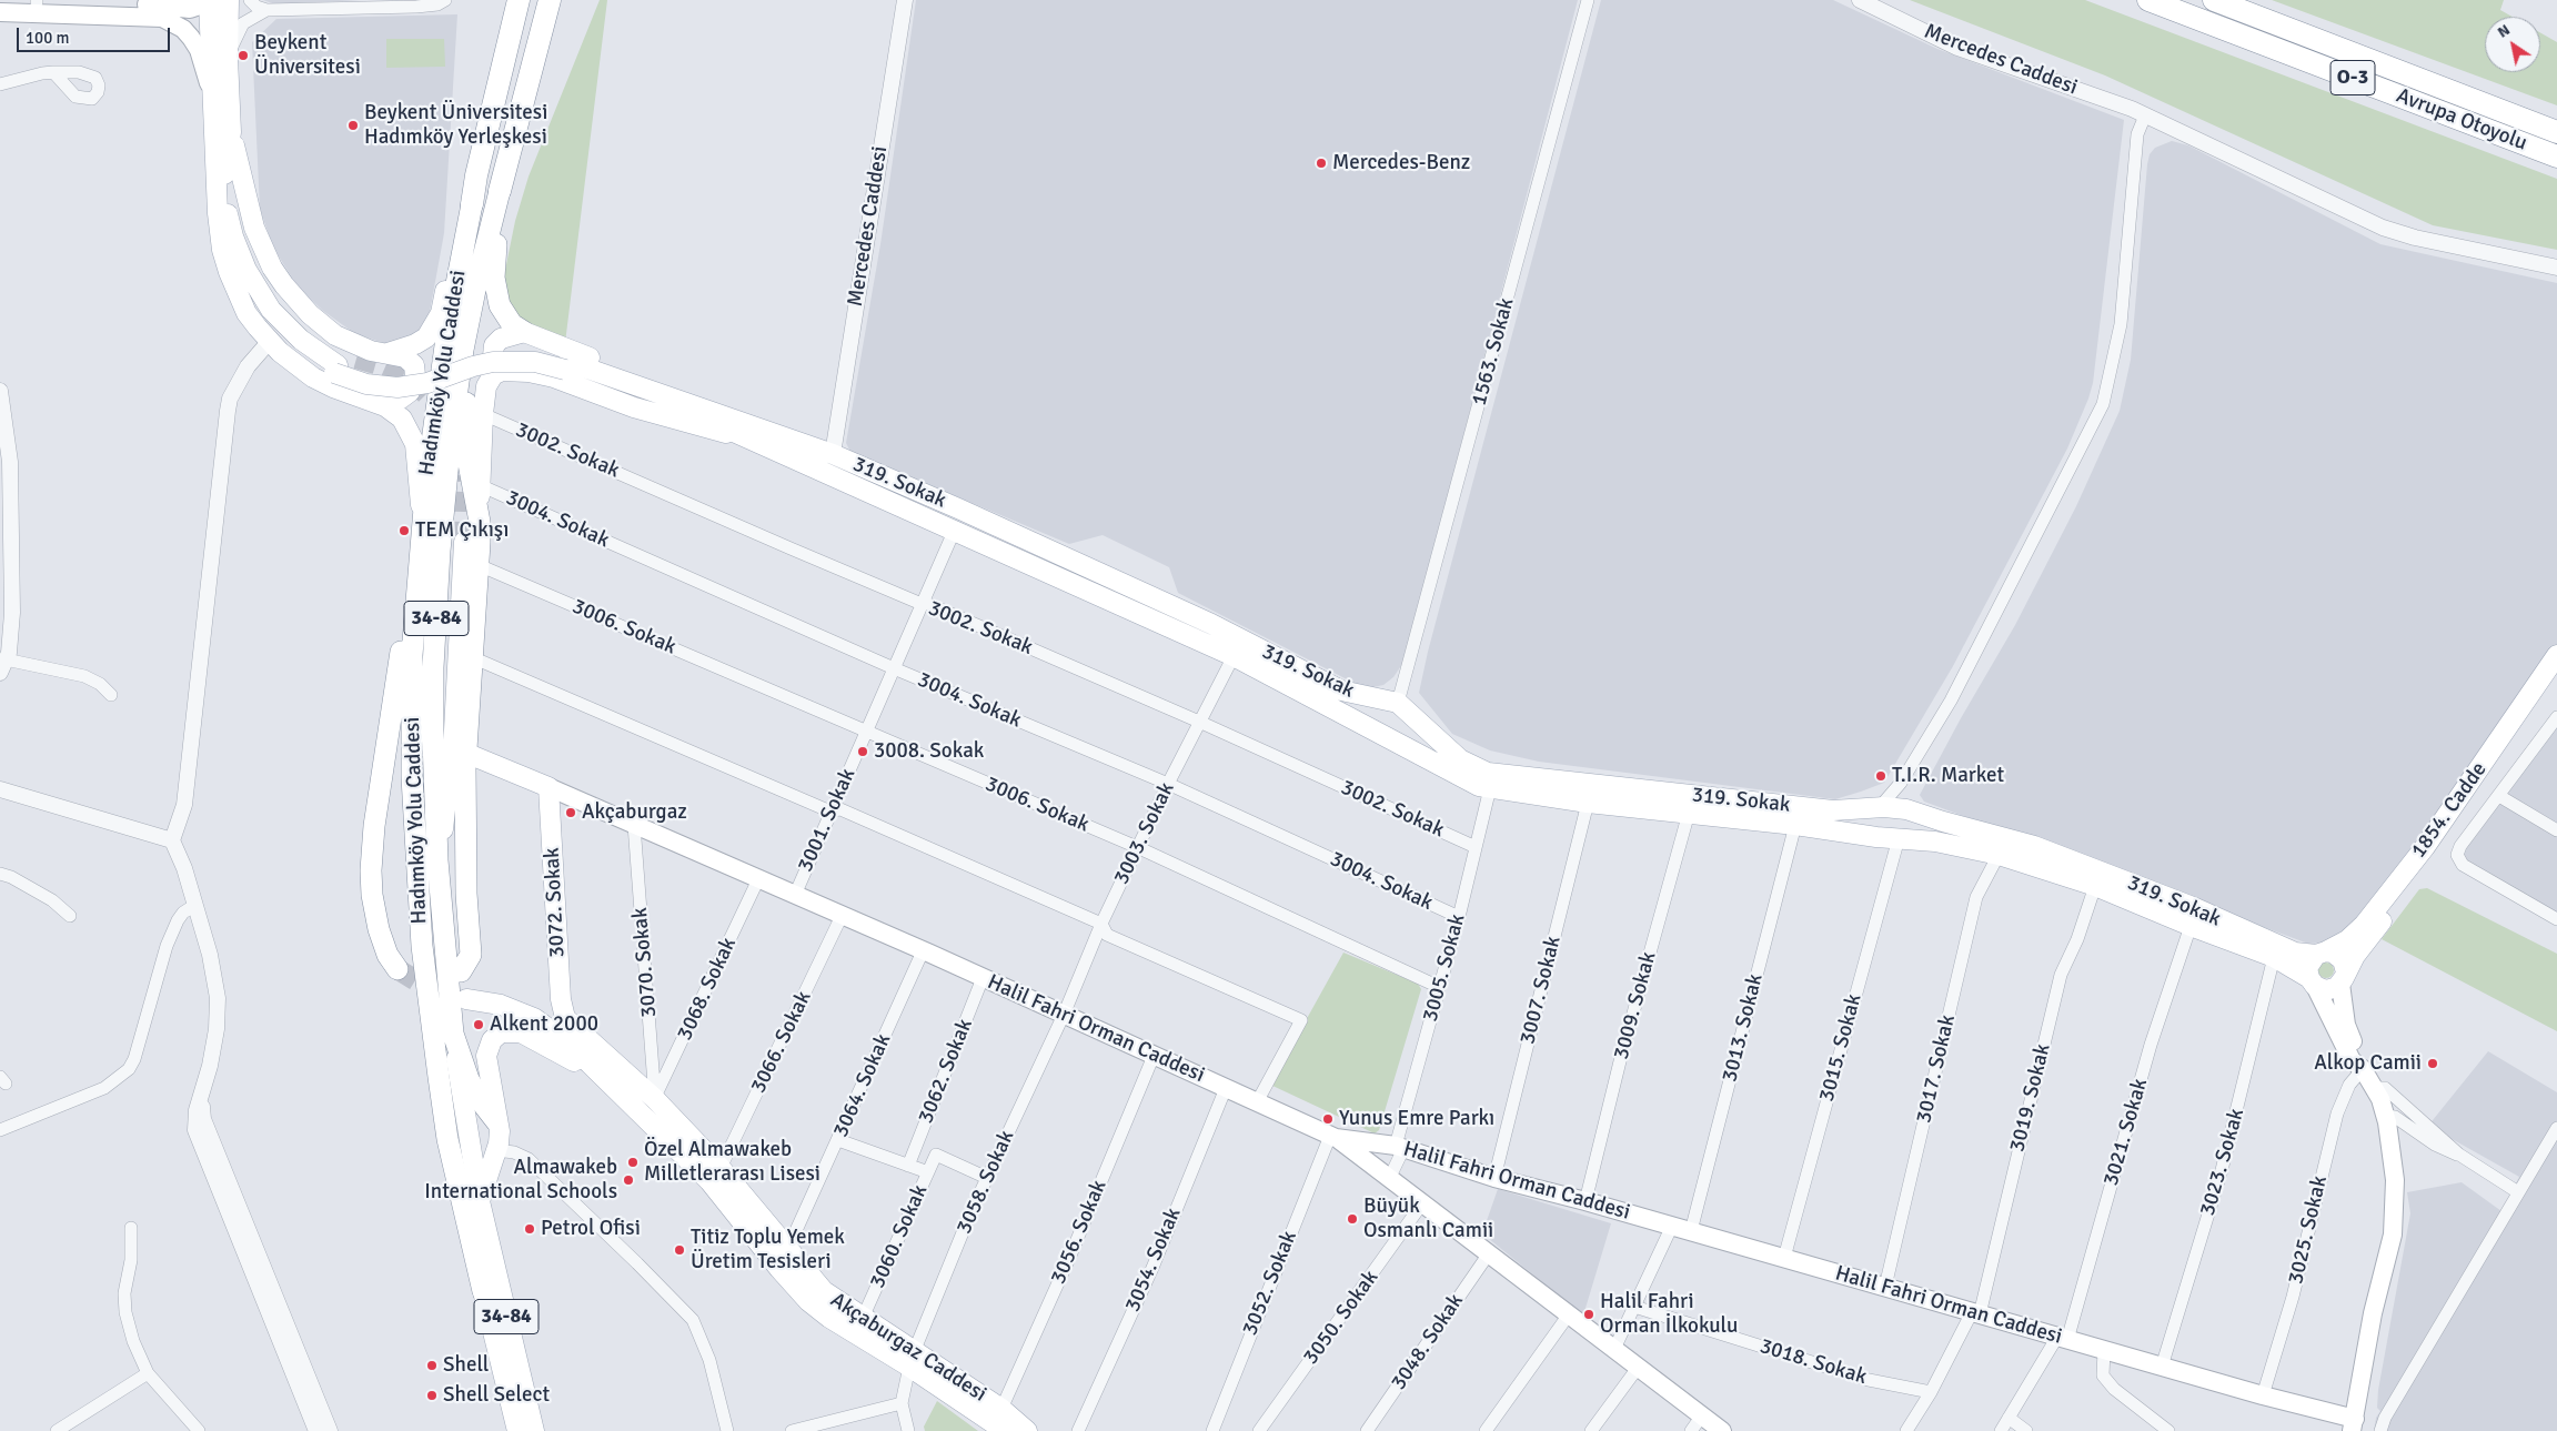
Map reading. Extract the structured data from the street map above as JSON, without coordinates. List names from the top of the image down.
{
  "streets": {
    "highway": [
      "O-3",
      "Avrupa Otoyolu",
      "Hadımköy Yolu Caddesi",
      "34-84"
    ],
    "main road": [
      "319. Sokak",
      "1854. Cadde",
      "3072. Sokak",
      "Halil Fahri Orman Caddesi",
      "Akçaburgaz Caddesi"
    ],
    "street": [
      "Mercedes Caddesi",
      "1563. Sokak",
      "3002. Sokak",
      "3004. Sokak",
      "3006. Sokak",
      "3001. Sokak",
      "3003. Sokak",
      "3070. Sokak",
      "3005. Sokak",
      "3068. Sokak",
      "3007. Sokak",
      "3009. Sokak",
      "3013. Sokak",
      "3066. Sokak",
      "3015. Sokak",
      "3017. Sokak",
      "3062. Sokak",
      "3064. Sokak",
      "3019. Sokak",
      "3021. Sokak",
      "3023. Sokak",
      "3058. Sokak",
      "3025. Sokak",
      "3056. Sokak",
      "3060. Sokak",
      "3054. Sokak",
      "3052. Sokak",
      "3050. Sokak",
      "3048. Sokak",
      "3018. Sokak"
    ]
  },
  "crossings": [
    ["Mercedes Caddesi", "319. Sokak"],
    ["1563. Sokak", "319. Sokak"],
    ["Hadımköy Yolu Caddesi", "34-84"],
    ["3002. Sokak", "3001. Sokak"],
    ["3002. Sokak", "3003. Sokak"],
    ["3002. Sokak", "3005. Sokak"],
    ["319. Sokak", "1854. Cadde"],
    ["319. Sokak", "3001. Sokak"],
    ["319. Sokak", "3003. Sokak"],
    ["319. Sokak", "3005. Sokak"],
    ["319. Sokak", "3007. Sokak"],
    ["319. Sokak", "3009. Sokak"],
    ["319. Sokak", "3013. Sokak"],
    ["319. Sokak", "3015. Sokak"],
    ["319. Sokak", "3017. Sokak"],
    ["319. Sokak", "3019. Sokak"],
    ["319. Sokak", "3021. Sokak"],
    ["319. Sokak", "3023. Sokak"],
    ["3004. Sokak", "3001. Sokak"],
    ["3004. Sokak", "3003. Sokak"],
    ["3004. Sokak", "3005. Sokak"],
    ["3006. Sokak", "3001. Sokak"],
    ["3006. Sokak", "3003. Sokak"],
    ["3006. Sokak", "3005. Sokak"],
    ["3001. Sokak", "Halil Fahri Orman Caddesi"],
    ["3003. Sokak", "Halil Fahri Orman Caddesi"],
    ["3003. Sokak", "3058. Sokak"],
    ["3072. Sokak", "Halil Fahri Orman Caddesi"],
    ["3072. Sokak", "Akçaburgaz Caddesi"],
    ["3070. Sokak", "3068. Sokak"],
    ["3070. Sokak", "Halil Fahri Orman Caddesi"],
    ["3070. Sokak", "Akçaburgaz Caddesi"],
    ["3005. Sokak", "Halil Fahri Orman Caddesi"],
    ["3068. Sokak", "Halil Fahri Orman Caddesi"],
    ["3068. Sokak", "Akçaburgaz Caddesi"],
    ["3007. Sokak", "Halil Fahri Orman Caddesi"],
    ["3009. Sokak", "Halil Fahri Orman Caddesi"],
    ["3013. Sokak", "Halil Fahri Orman Caddesi"],
    ["Halil Fahri Orman Caddesi", "3066. Sokak"],
    ["Halil Fahri Orman Caddesi", "3015. Sokak"],
    ["Halil Fahri Orman Caddesi", "3017. Sokak"],
    ["Halil Fahri Orman Caddesi", "3062. Sokak"],
    ["Halil Fahri Orman Caddesi", "3064. Sokak"],
    ["Halil Fahri Orman Caddesi", "3019. Sokak"],
    ["Halil Fahri Orman Caddesi", "3021. Sokak"],
    ["Halil Fahri Orman Caddesi", "3023. Sokak"],
    ["Halil Fahri Orman Caddesi", "3058. Sokak"],
    ["Halil Fahri Orman Caddesi", "3025. Sokak"],
    ["Halil Fahri Orman Caddesi", "3056. Sokak"],
    ["Halil Fahri Orman Caddesi", "3054. Sokak"],
    ["Halil Fahri Orman Caddesi", "3052. Sokak"],
    ["3066. Sokak", "Akçaburgaz Caddesi"],
    ["3064. Sokak", "Akçaburgaz Caddesi"],
    ["3019. Sokak", "3018. Sokak"],
    ["3058. Sokak", "3060. Sokak"],
    ["3058. Sokak", "Akçaburgaz Caddesi"],
    ["3056. Sokak", "Akçaburgaz Caddesi"],
    ["3060. Sokak", "Akçaburgaz Caddesi"]
  ],
  "places": [
    "Beykent Üniversitesi",
    "Beykent Üniversitesi Hadımköy Yerleşkesi",
    "Mercedes-Benz",
    "TEM Çıkışı",
    "3008. Sokak",
    "T.I.R. Market",
    "Akçaburgaz",
    "Alkent 2000",
    "Alkop Camii",
    "Yunus Emre Parkı",
    "Özel Almawakeb Milletlerarası Lisesi",
    "Almawakeb International Schools",
    "Büyük Osmanlı Camii",
    "Petrol Ofisi",
    "Titiz Toplu Yemek Üretim Tesisleri",
    "Halil Fahri Orman İlkokulu",
    "Shell",
    "Shell Select"
  ],
  "scale_bar": "100 m",
  "north": "top left"
}
